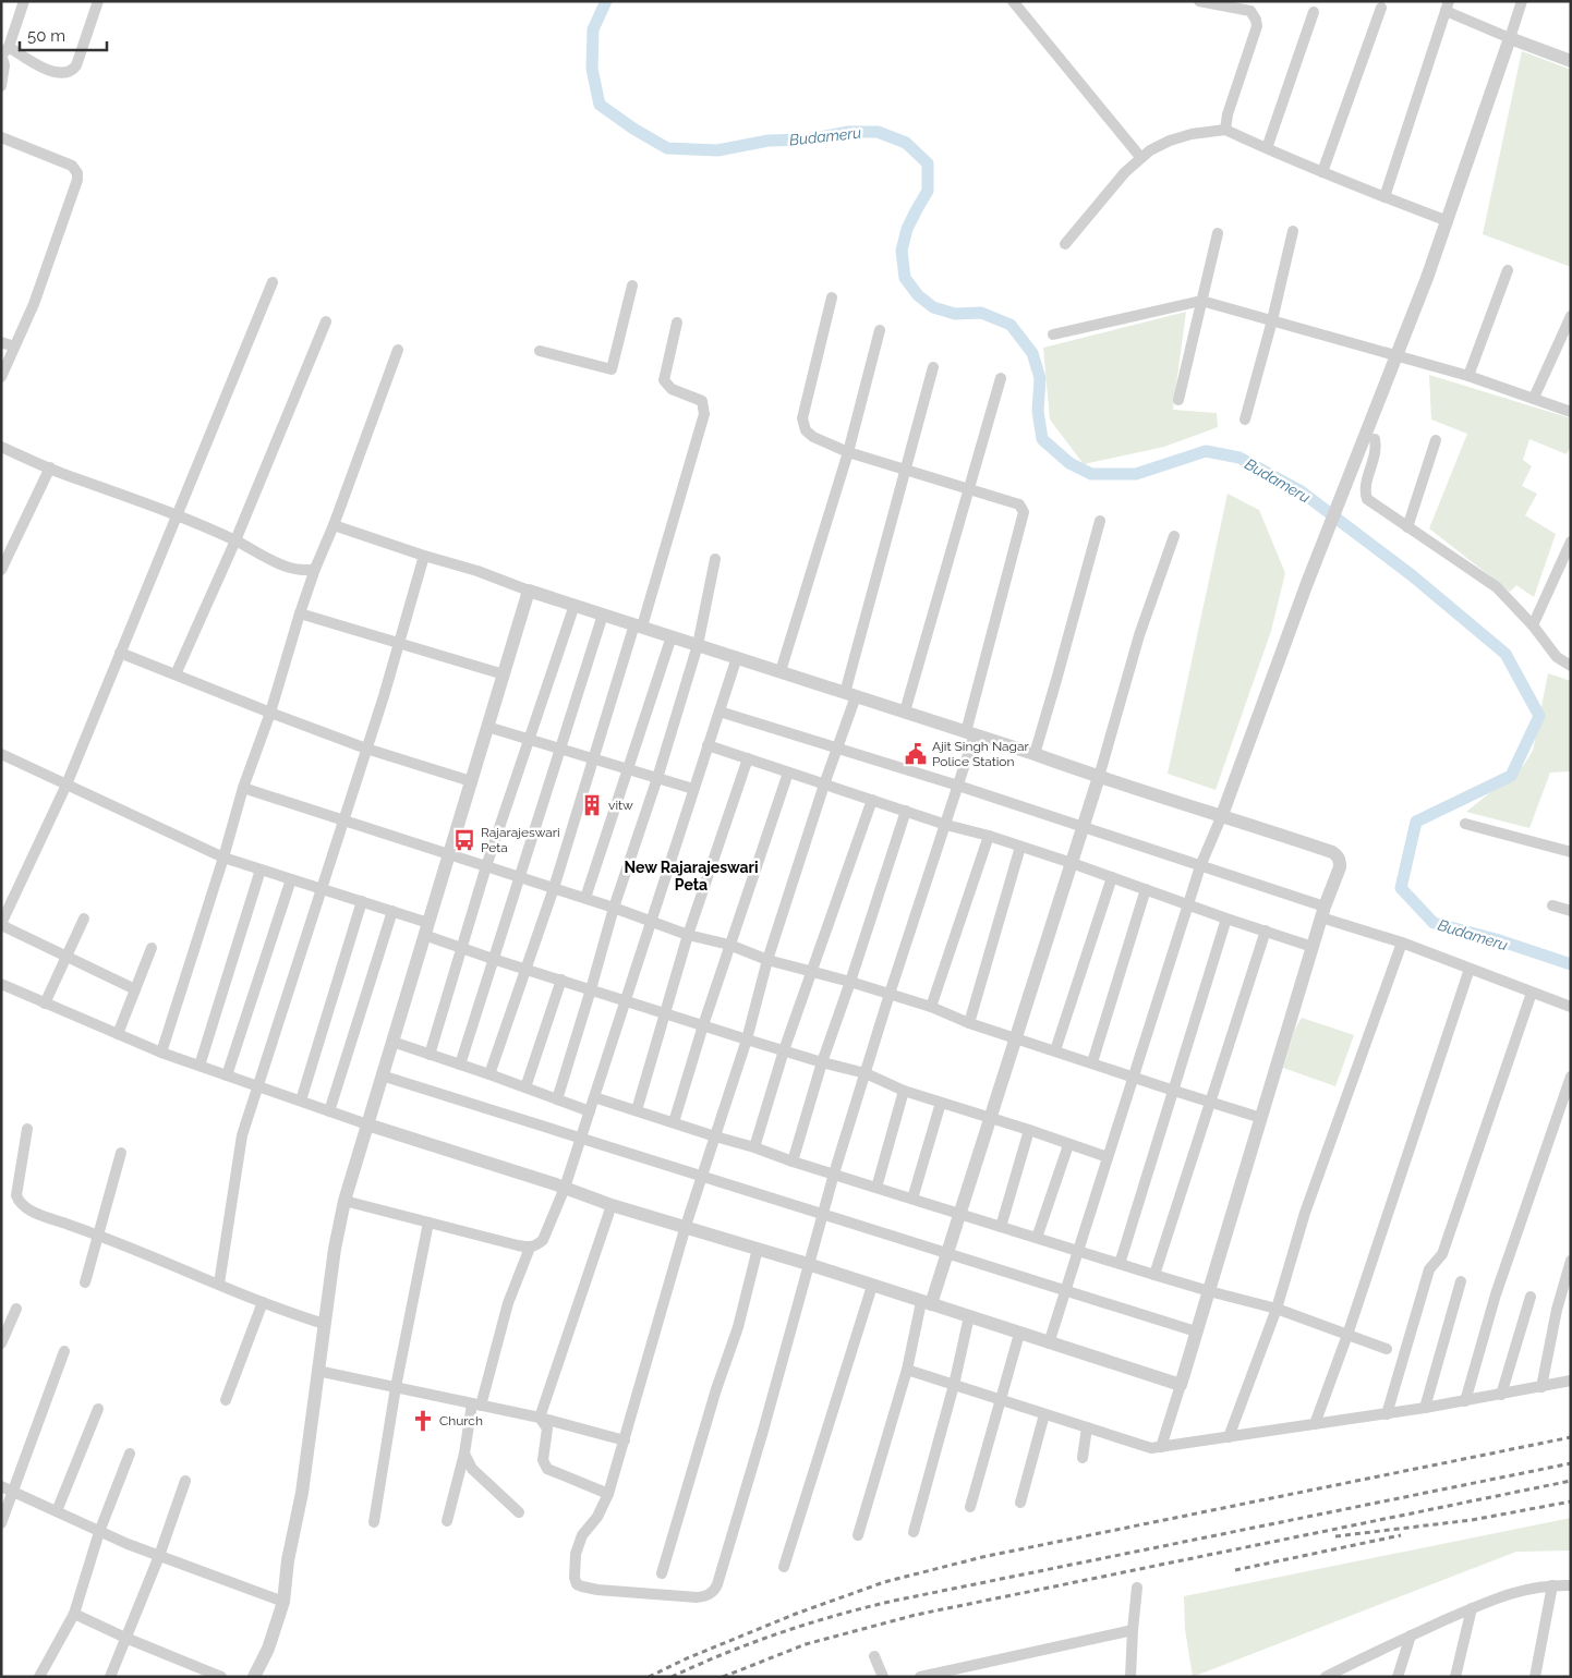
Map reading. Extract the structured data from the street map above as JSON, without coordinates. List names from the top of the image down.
{
  "districts": ["New Rajarajeswari Peta"],
  "water": ["Budameru"],
  "places": {
    "public building": ["Ajit Singh Nagar Police Station"],
    "building": ["vitw"],
    "bus stop": ["Rajarajeswari Peta"],
    "church": ["Church"]
  },
  "scale_bar": "50 m"
}
